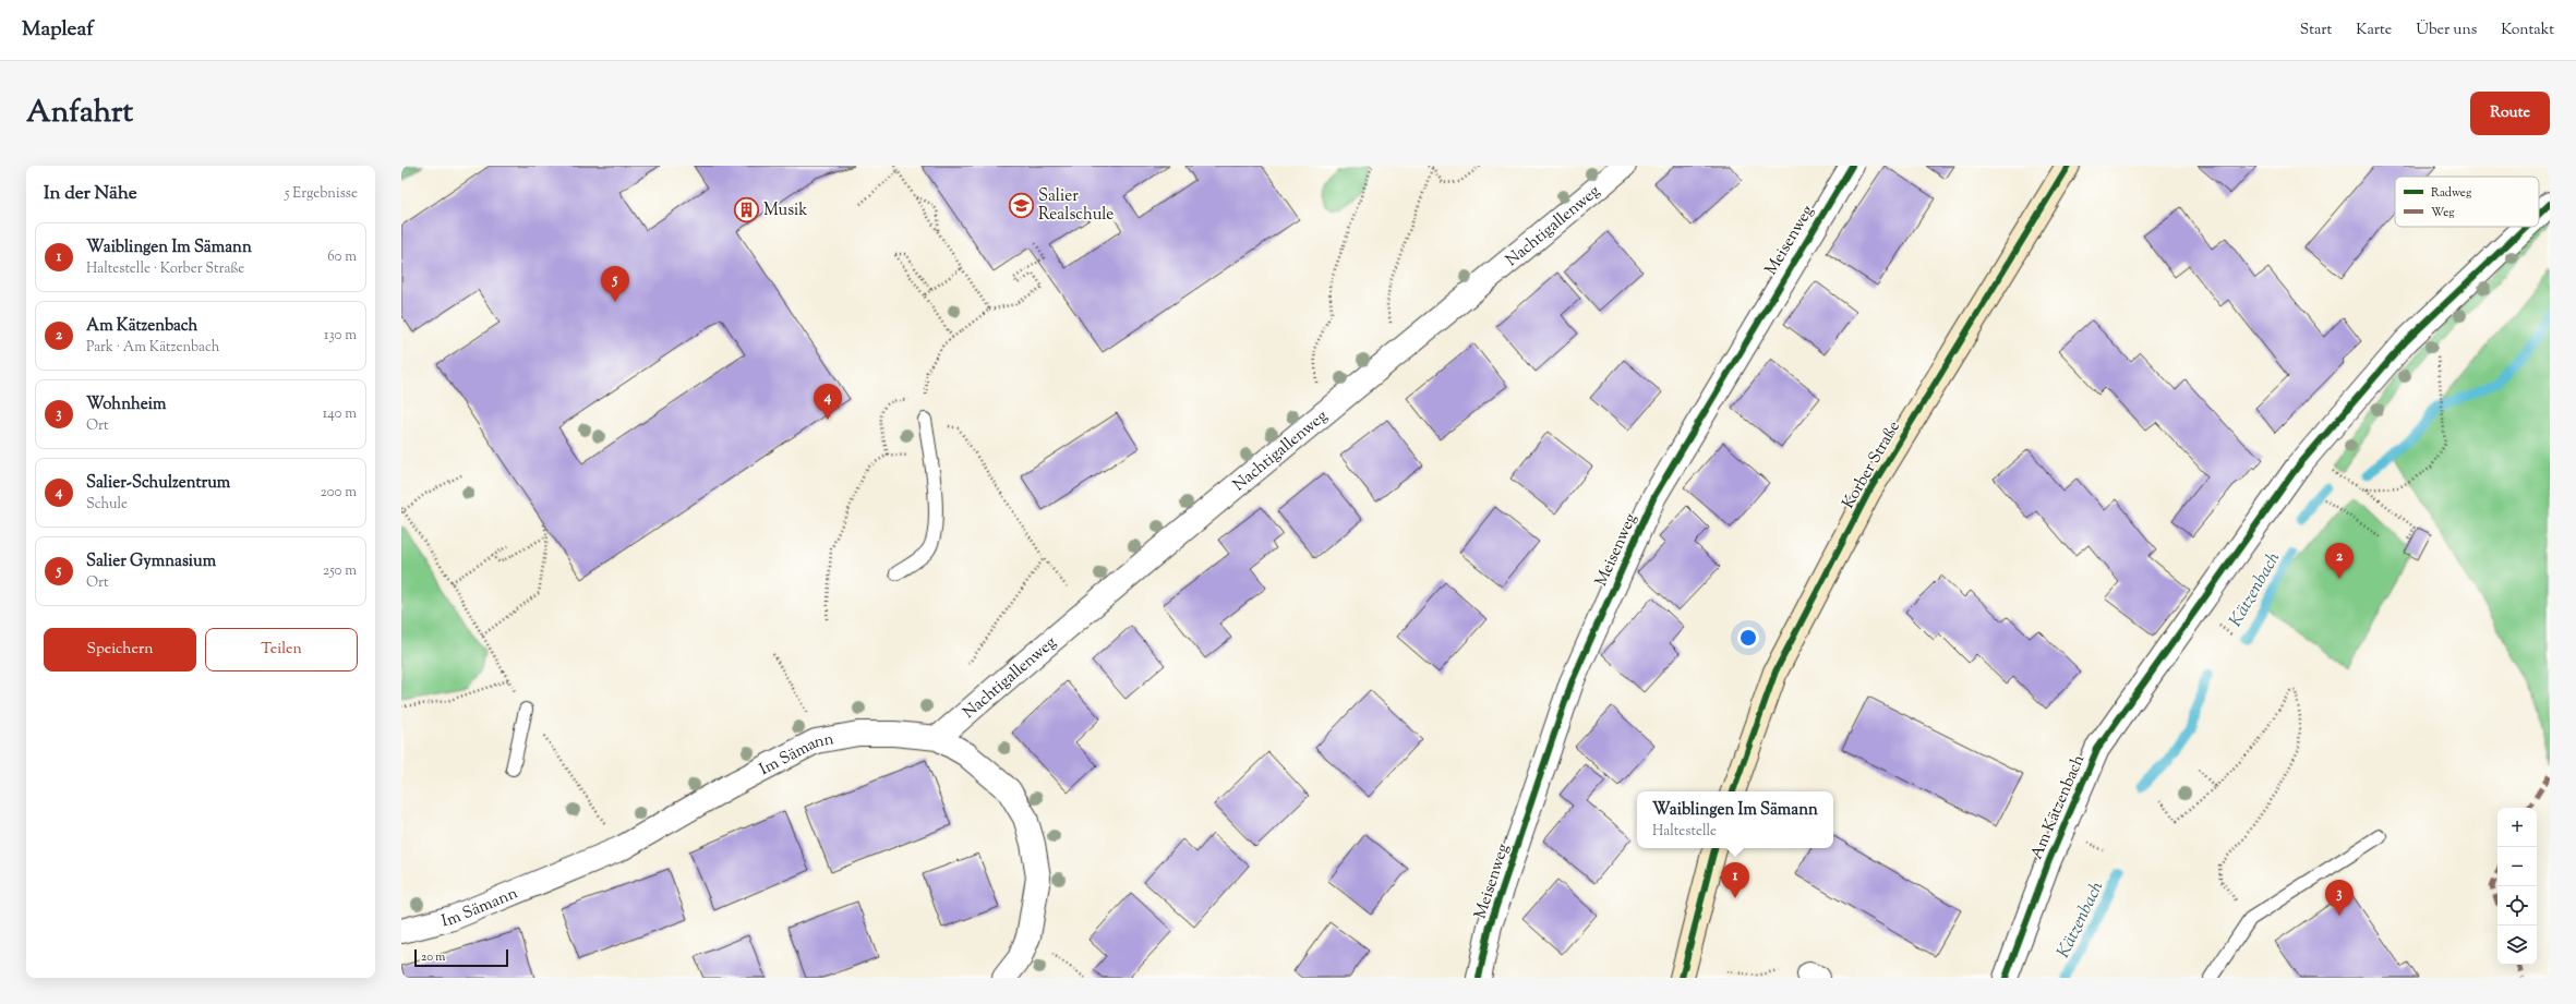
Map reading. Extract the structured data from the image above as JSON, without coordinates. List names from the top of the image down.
{
  "streets": {
    "street": [
      "Nachtigallenweg",
      "Meisenweg",
      "Korber Straße",
      "Im Sämann",
      "Am Kätzenbach"
    ]
  },
  "crossings": [
    ["Nachtigallenweg", "Im Sämann"]
  ],
  "water": ["Kätzenbach"],
  "places": {
    "school or university": ["Salier Realschule"],
    "building": ["Musik"]
  },
  "legend": ["Radweg", "Weg"],
  "scale_bar": "20 m",
  "page": {
    "header": "Mapleaf",
    "nav": [
      "Start",
      "Karte",
      "Über uns",
      "Kontakt"
    ],
    "title": "Anfahrt",
    "buttons": [
      "Route",
      ["Speichern", "Teilen"]
    ],
    "heading": ["In der Nähe", "5 Ergebnisse"],
    "list": [
      {
        "mark": "1",
        "name": "Waiblingen Im Sämann",
        "note": "Haltestelle · Korber Straße",
        "value": "60 m"
      },
      {
        "mark": "2",
        "name": "Am Kätzenbach",
        "note": "Park · Am Kätzenbach",
        "value": "130 m"
      },
      {
        "mark": "3",
        "name": "Wohnheim",
        "note": "Ort",
        "value": "140 m"
      },
      {
        "mark": "4",
        "name": "Salier-Schulzentrum",
        "note": "Schule",
        "value": "200 m"
      },
      {
        "mark": "5",
        "name": "Salier Gymnasium",
        "note": "Ort",
        "value": "250 m"
      }
    ],
    "pins": [
      "5",
      "4",
      "2",
      "1",
      "3"
    ],
    "popup": ["Waiblingen Im Sämann", "Haltestelle"],
    "map_buttons": ["+", "−"],
    "scale": "20 m"
  }
}
